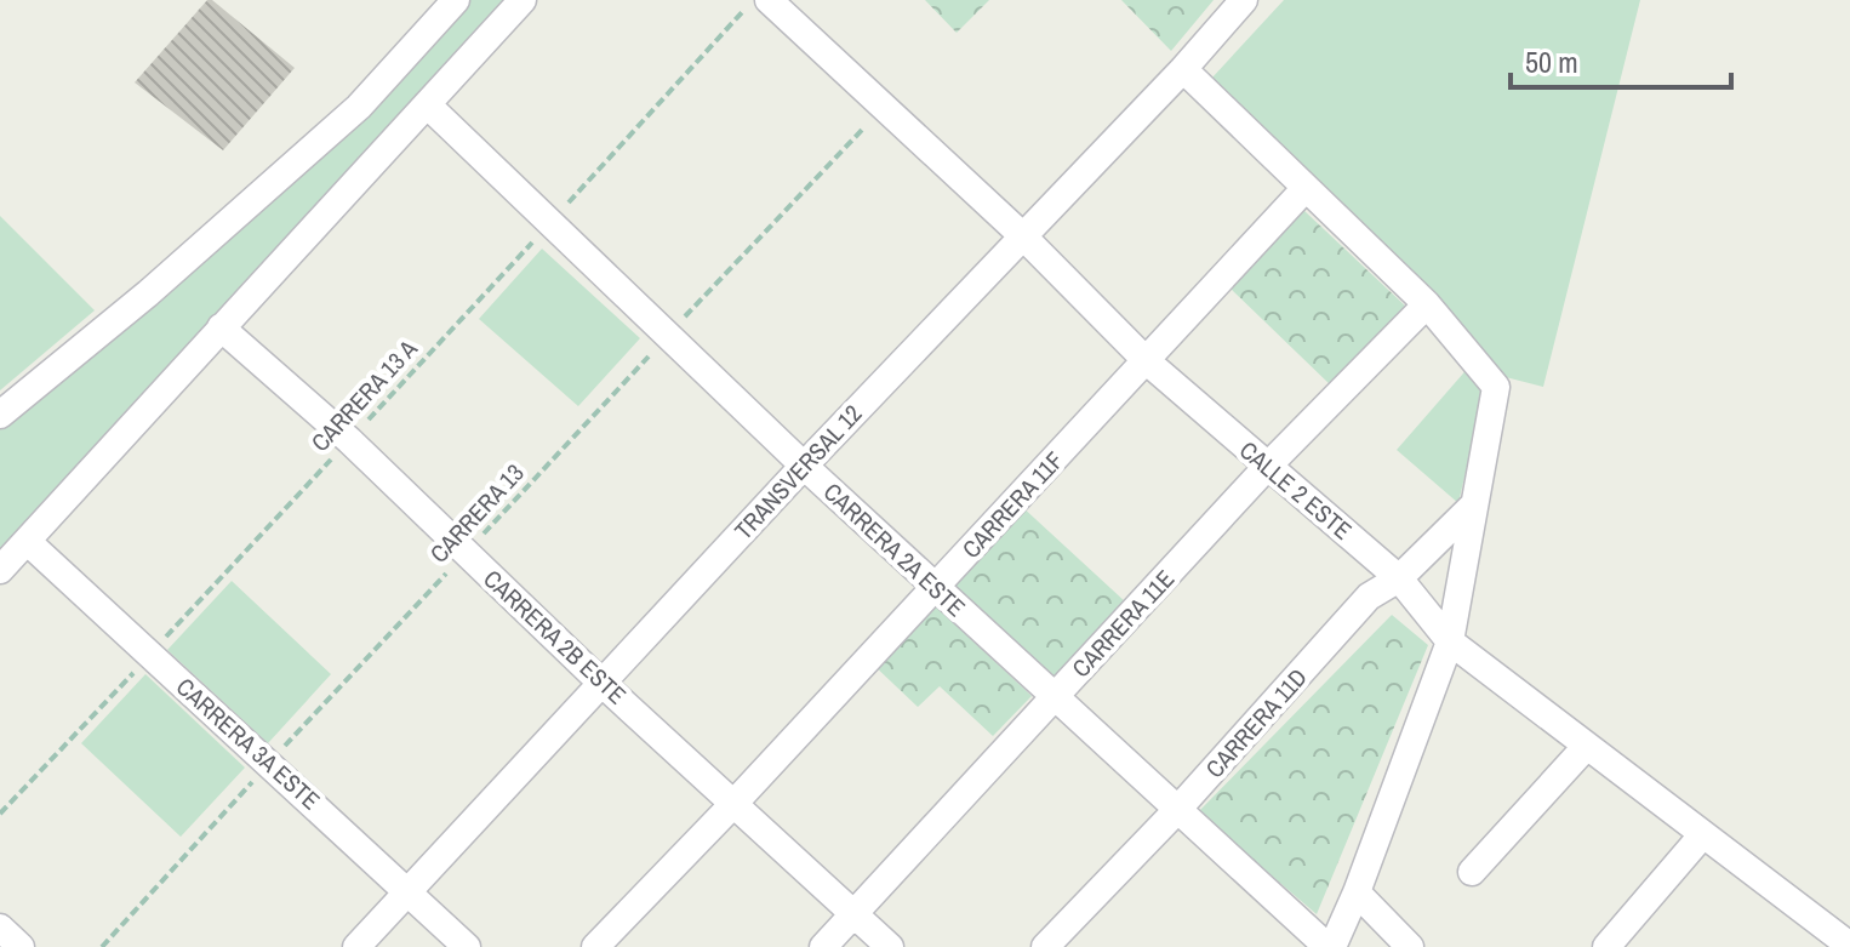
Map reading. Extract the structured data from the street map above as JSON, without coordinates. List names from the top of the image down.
{
  "streets": {
    "street": [
      "TRANSVERSAL 12",
      "CALLE 2 ESTE",
      "CARRERA 11F",
      "CARRERA 2A ESTE",
      "CARRERA 11E",
      "CARRERA 2B ESTE",
      "CARRERA 11D",
      "CARRERA 3A ESTE"
    ],
    "path": ["CARRERA 13 A", "CARRERA 13"]
  },
  "crossings": [
    ["CARRERA 13 A", "CARRERA 2A ESTE"],
    ["CARRERA 13 A", "CARRERA 2B ESTE"],
    ["CARRERA 13 A", "CARRERA 3A ESTE"],
    ["TRANSVERSAL 12", "CALLE 2 ESTE"],
    ["TRANSVERSAL 12", "CARRERA 2A ESTE"],
    ["TRANSVERSAL 12", "CARRERA 2B ESTE"],
    ["TRANSVERSAL 12", "CARRERA 3A ESTE"],
    ["CALLE 2 ESTE", "CARRERA 11F"],
    ["CALLE 2 ESTE", "CARRERA 13"],
    ["CALLE 2 ESTE", "CARRERA 11E"],
    ["CALLE 2 ESTE", "CARRERA 11D"],
    ["CARRERA 11F", "CARRERA 2A ESTE"],
    ["CARRERA 11F", "CARRERA 2B ESTE"],
    ["CARRERA 13", "CARRERA 2A ESTE"],
    ["CARRERA 13", "CARRERA 2B ESTE"],
    ["CARRERA 13", "CARRERA 3A ESTE"],
    ["CARRERA 2A ESTE", "CARRERA 11E"],
    ["CARRERA 2A ESTE", "CARRERA 11D"],
    ["CARRERA 11E", "CARRERA 2B ESTE"]
  ],
  "scale_bar": "50 m"
}
